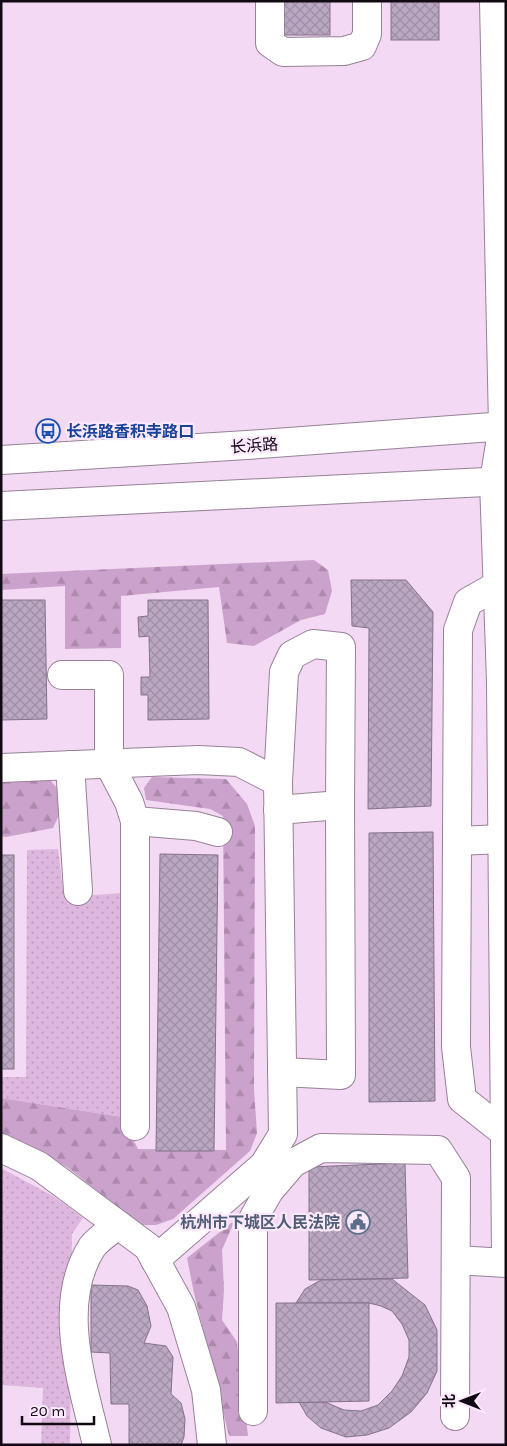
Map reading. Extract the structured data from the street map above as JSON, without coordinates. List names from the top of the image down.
{
  "streets": {
    "main road": ["长浜路"]
  },
  "places": {
    "bus stop": ["长浜路香积寺路口"],
    "public building": ["杭州市下城区人民法院"]
  },
  "scale_bar": "20 m",
  "north": "left"
}
